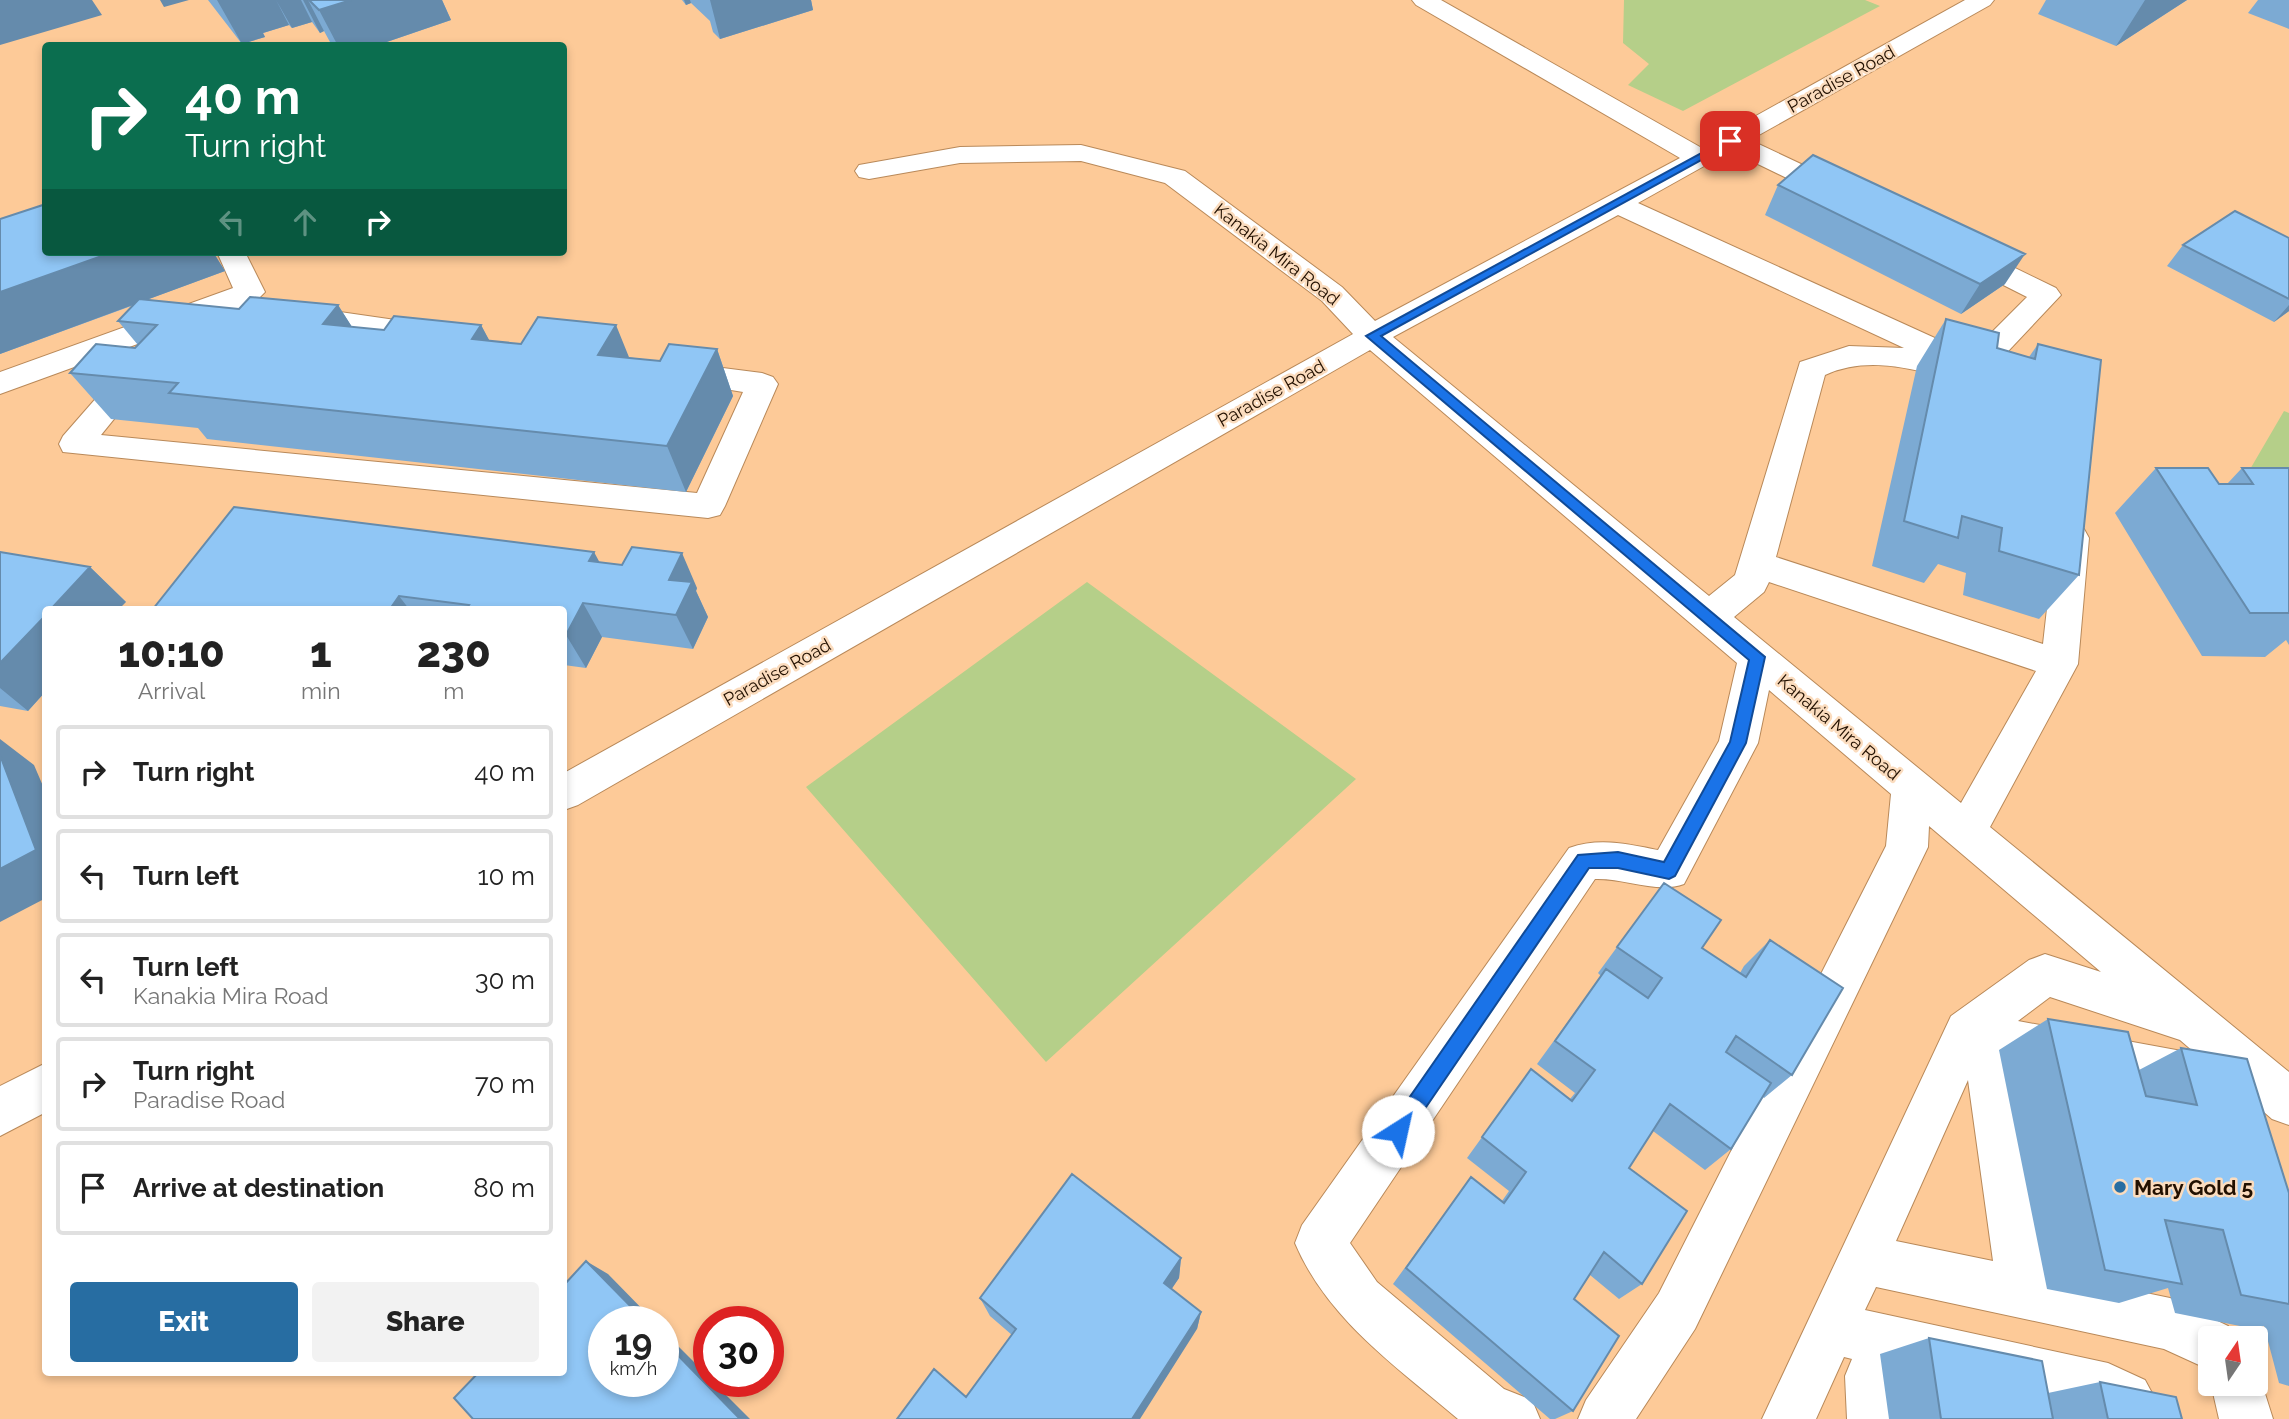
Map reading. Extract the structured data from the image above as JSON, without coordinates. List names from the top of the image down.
{
  "streets": {
    "street": ["Paradise Road", "Kanakia Mira Road"]
  },
  "crossings": [
    ["Paradise Road", "Kanakia Mira Road"]
  ],
  "places": ["Mary Gold 5"],
  "north": "top",
  "page": {
    "turn": ["40 m", "Turn right"],
    "eta": [
      "10:10",
      "Arrival",
      "1",
      "min",
      "230",
      "m"
    ],
    "list": [
      {
        "name": "Turn right",
        "value": "40 m"
      },
      {
        "name": "Turn left",
        "value": "10 m"
      },
      {
        "name": "Turn left",
        "note": "Kanakia Mira Road",
        "value": "30 m"
      },
      {
        "name": "Turn right",
        "note": "Paradise Road",
        "value": "70 m"
      },
      {
        "name": "Arrive at destination",
        "value": "80 m"
      }
    ],
    "buttons": ["Exit", "Share"],
    "speed": "19 km/h",
    "limit": "30"
  }
}
